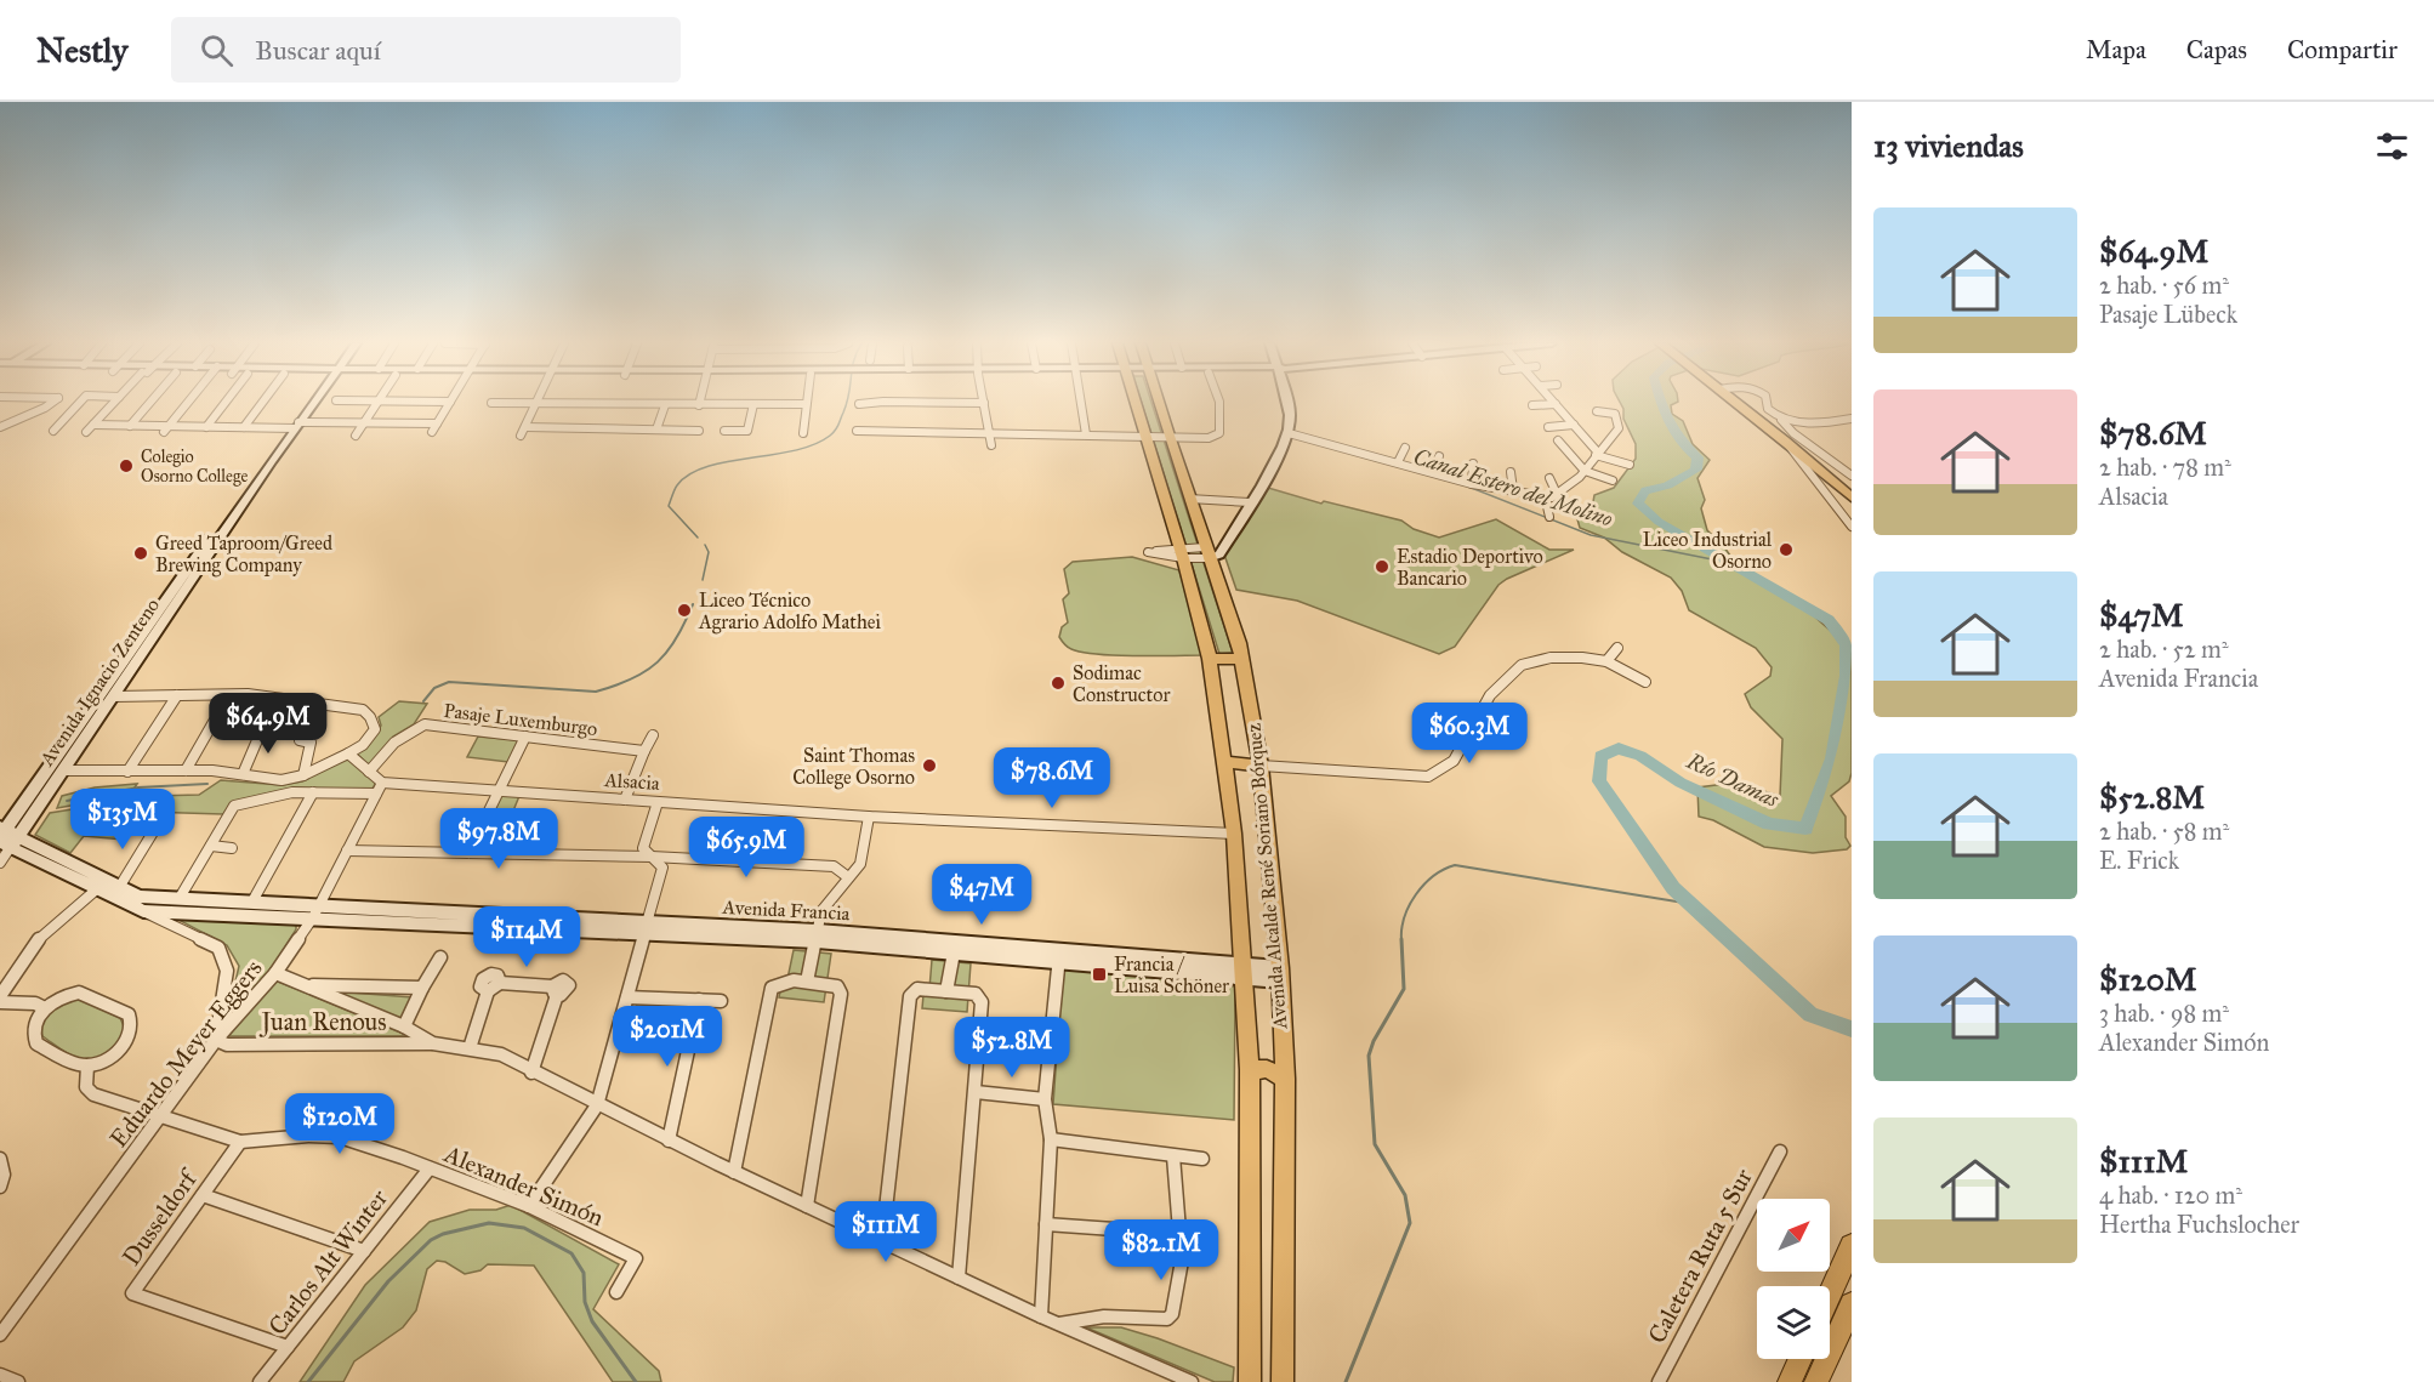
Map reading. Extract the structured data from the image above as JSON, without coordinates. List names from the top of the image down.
{
  "streets": {
    "main road": ["Avenida Ignacio Zenteno", "Avenida Alcalde René Soriano Bórquez", "Avenida Francia"],
    "street": [
      "Pasaje Luxemburgo",
      "Alsacia",
      "Juan Renous",
      "Eduardo Meyer Eggers",
      "Alexander Simón",
      "Dusseldorf",
      "Caletera Ruta 5 Sur",
      "Carlos Alt Winter"
    ]
  },
  "crossings": [
    ["Avenida Ignacio Zenteno", "Avenida Francia"],
    ["Alsacia", "Avenida Alcalde René Soriano Bórquez"],
    ["Alsacia", "Eduardo Meyer Eggers"],
    ["Avenida Alcalde René Soriano Bórquez", "Avenida Francia"],
    ["Avenida Francia", "Eduardo Meyer Eggers"],
    ["Juan Renous", "Eduardo Meyer Eggers"],
    ["Eduardo Meyer Eggers", "Alexander Simón"],
    ["Alexander Simón", "Dusseldorf"],
    ["Alexander Simón", "Carlos Alt Winter"],
    ["Dusseldorf", "Carlos Alt Winter"]
  ],
  "water": ["Canal Estero del Molino", "Río Damas"],
  "places": {
    "other": [
      "Colegio Osorno College",
      "Liceo Industrial Osorno",
      "Greed Taproom/Greed Brewing Company",
      "Estadio Deportivo Bancario",
      "Liceo Técnico Agrario Adolfo Mathei",
      "Sodimac Constructor",
      "Saint Thomas College Osorno"
    ],
    "transit": ["Francia / Luisa Schöner"]
  },
  "north": "top right",
  "page": {
    "header": "Nestly",
    "search": "Buscar aquí",
    "nav": ["Mapa", "Capas", "Compartir"],
    "heading": "13 viviendas",
    "list": [
      {
        "name": "$64.9M",
        "note": "2 hab. · 56 m² · Pasaje Lübeck"
      },
      {
        "name": "$78.6M",
        "note": "2 hab. · 78 m² · Alsacia"
      },
      {
        "name": "$47M",
        "note": "2 hab. · 52 m² · Avenida Francia"
      },
      {
        "name": "$52.8M",
        "note": "2 hab. · 58 m² · E. Frick"
      },
      {
        "name": "$120M",
        "note": "3 hab. · 98 m² · Alexander Simón"
      },
      {
        "name": "$111M",
        "note": "4 hab. · 120 m² · Hertha Fuchslocher"
      }
    ],
    "price": [
      "$64.9M",
      "$60.3M",
      "$78.6M",
      "$135M",
      "$97.8M",
      "$65.9M",
      "$47M",
      "$114M",
      "$201M",
      "$52.8M",
      "$120M",
      "$111M",
      "$82.1M"
    ]
  }
}
